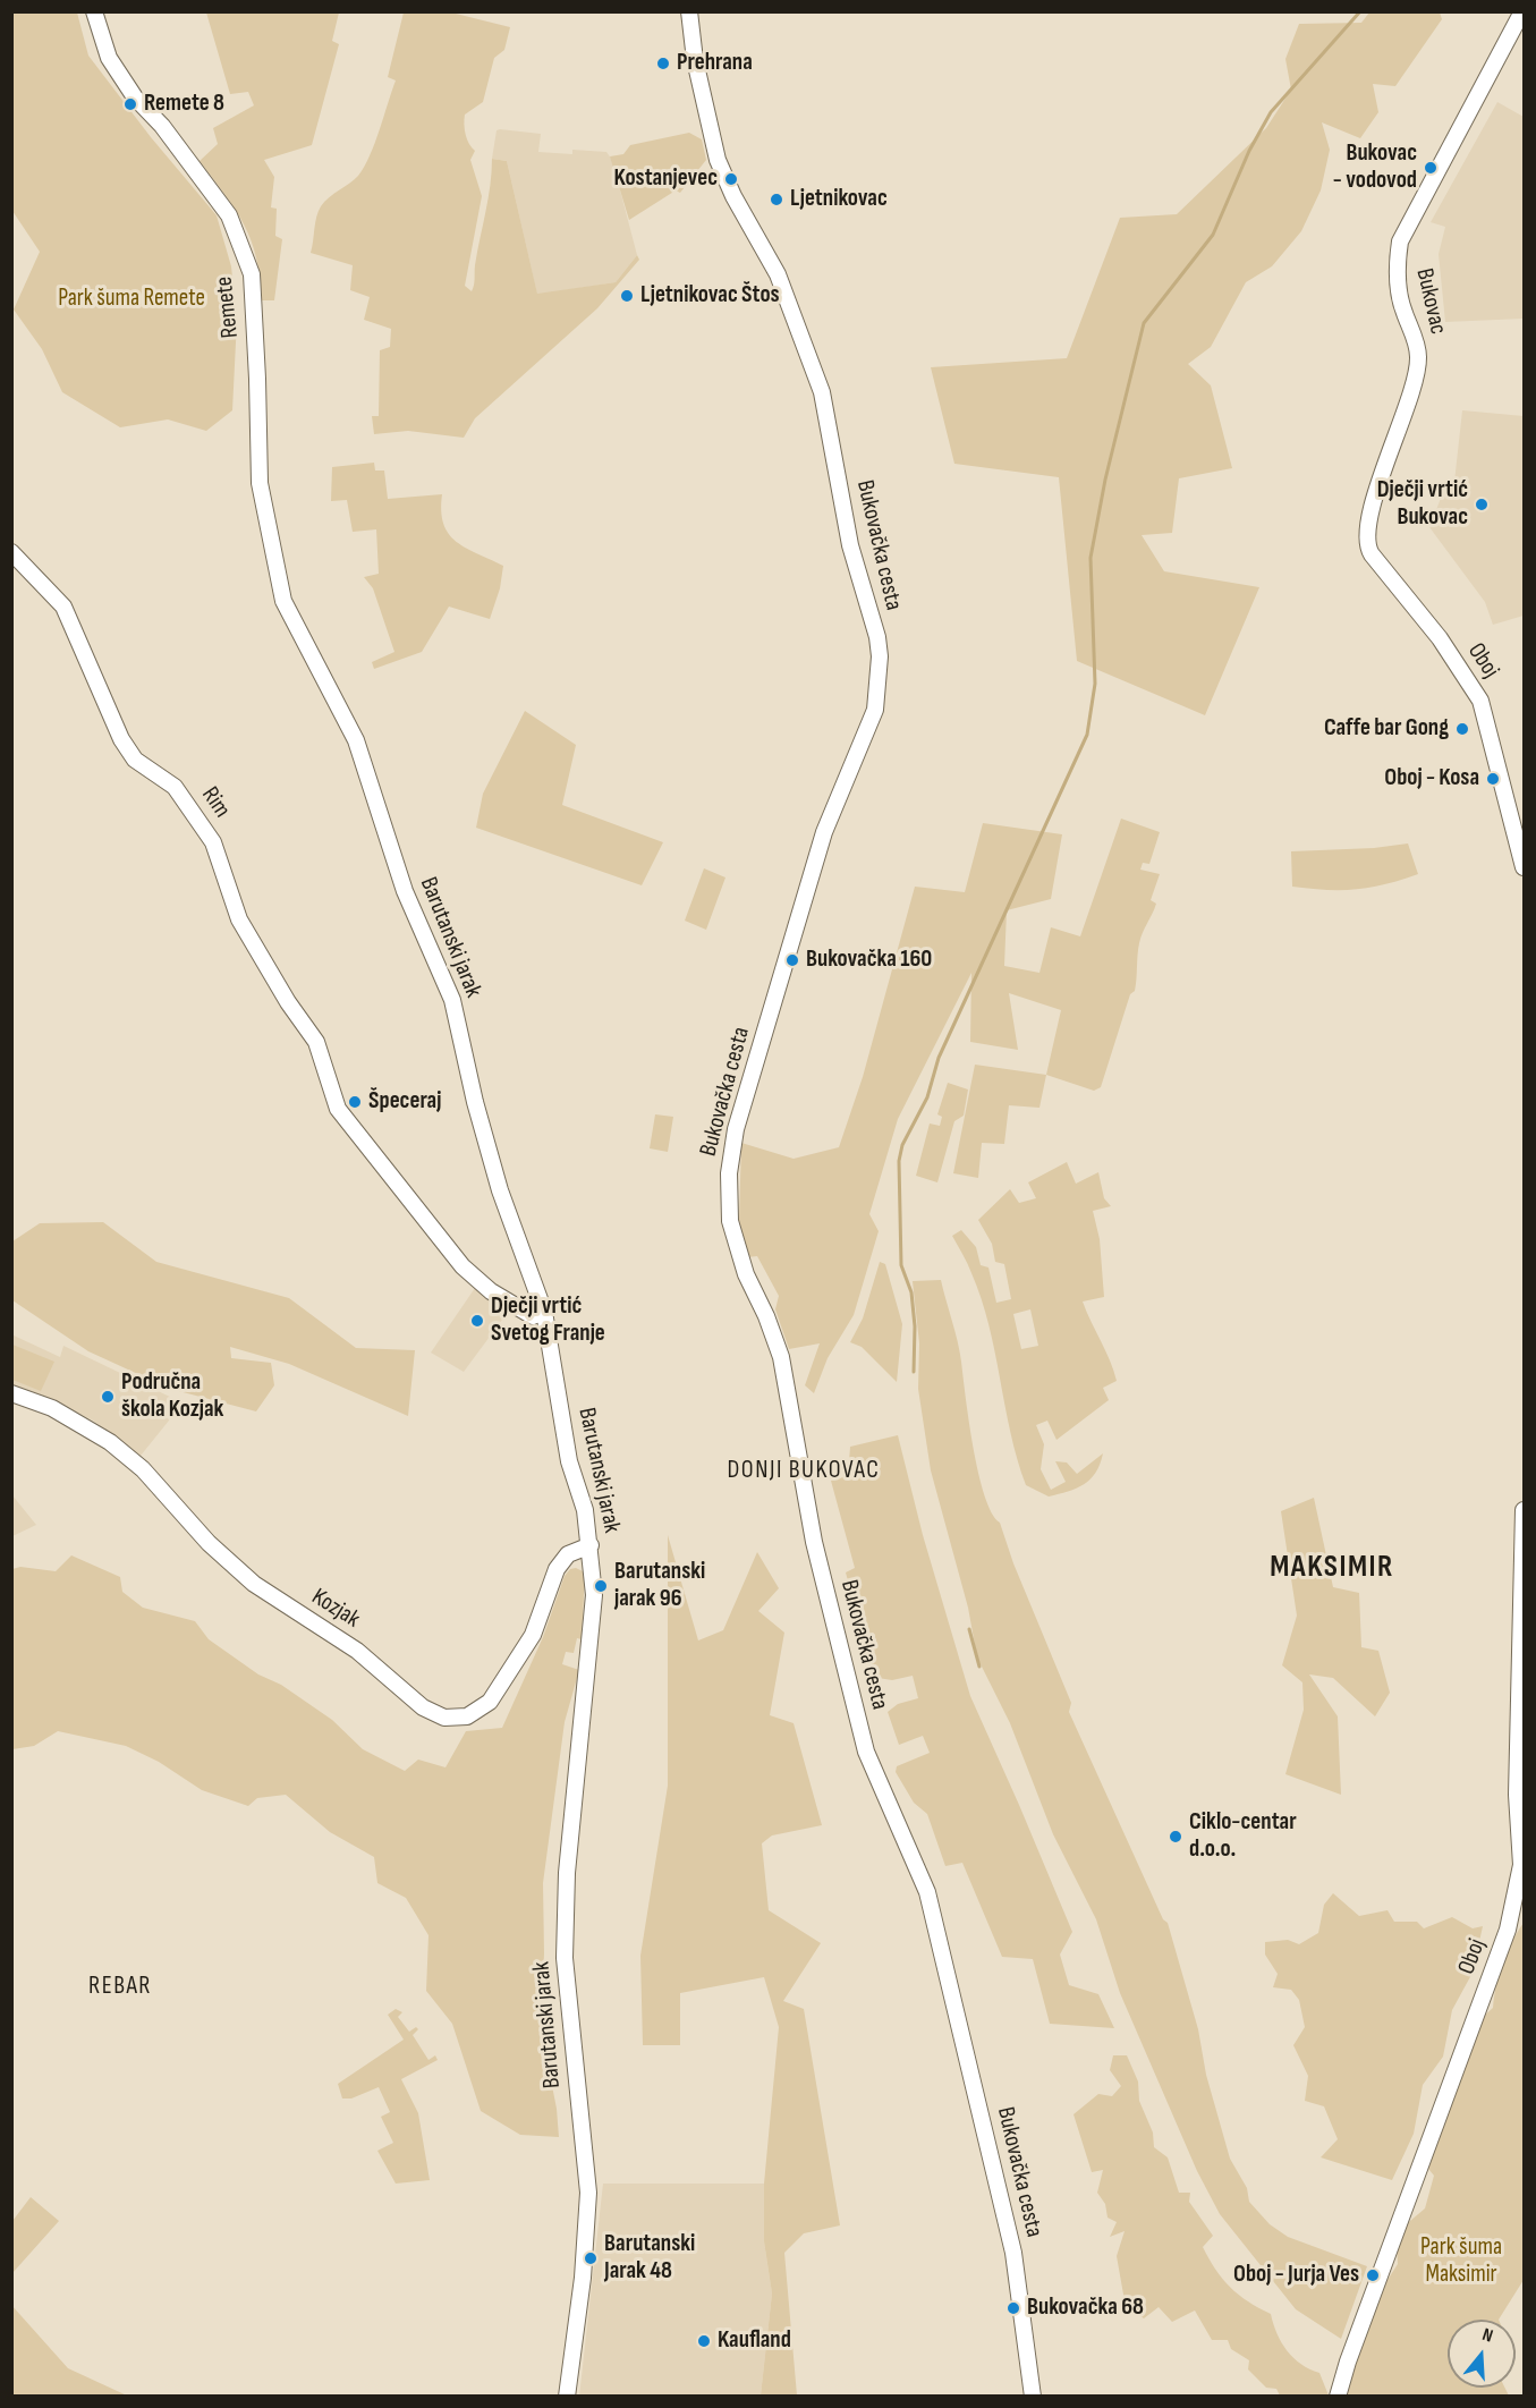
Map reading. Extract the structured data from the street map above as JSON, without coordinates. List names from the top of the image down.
{
  "streets": {
    "street": [
      "Bukovac",
      "Remete",
      "Bukovačka cesta",
      "Oboj",
      "Rim",
      "Barutanski jarak",
      "Kozjak"
    ]
  },
  "crossings": [
    ["Bukovac", "Oboj"],
    ["Remete", "Barutanski jarak"],
    ["Rim", "Barutanski jarak"],
    ["Barutanski jarak", "Kozjak"]
  ],
  "districts": ["DONJI BUKOVAC", "MAKSIMIR", "REBAR"],
  "parks": ["Park šuma Remete", "Park šuma Maksimir"],
  "places": [
    "Prehrana",
    "Remete 8",
    "Bukovac - vodovod",
    "Kostanjevec",
    "Ljetnikovac",
    "Ljetnikovac Štos",
    "Dječji vrtić Bukovac",
    "Caffe bar Gong",
    "Oboj - Kosa",
    "Bukovačka 160",
    "Špeceraj",
    "Dječji vrtić Svetog Franje",
    "Područna škola Kozjak",
    "Barutanski jarak 96",
    "Ciklo-centar d.o.o.",
    "Barutanski Jarak 48",
    "Oboj - Jurja Ves",
    "Bukovačka 68",
    "Kaufland"
  ],
  "north": "top"
}
